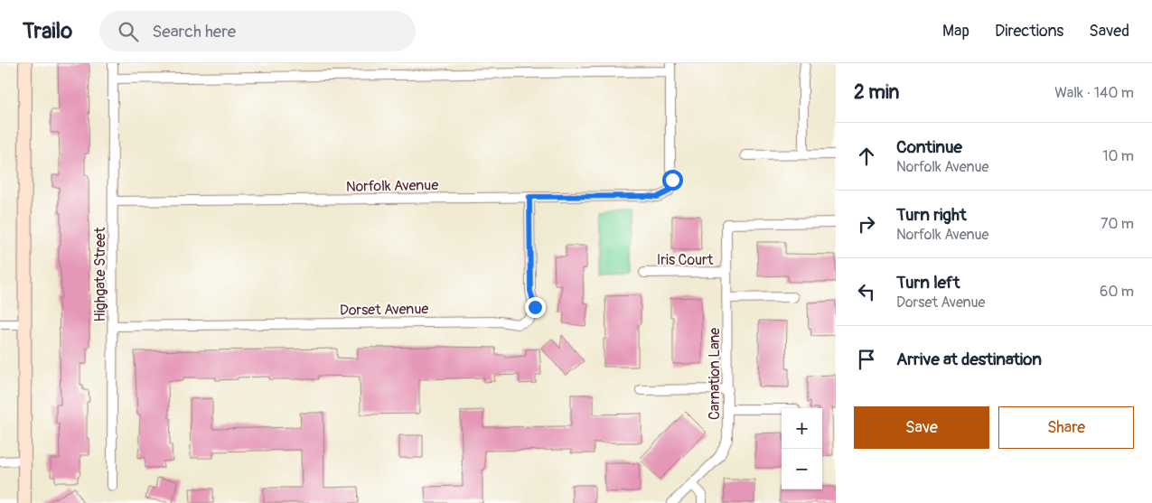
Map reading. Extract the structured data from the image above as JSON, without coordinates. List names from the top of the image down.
{
  "streets": {
    "street": [
      "Norfolk Avenue",
      "Iris Court",
      "Highgate Street",
      "Dorset Avenue",
      "Carnation Lane"
    ]
  },
  "crossings": [
    ["Norfolk Avenue", "Highgate Street"],
    ["Norfolk Avenue", "Dorset Avenue"],
    ["Iris Court", "Carnation Lane"],
    ["Highgate Street", "Dorset Avenue"]
  ],
  "page": {
    "header": "Trailo",
    "search": "Search here",
    "nav": ["Map", "Directions", "Saved"],
    "heading": ["2 min", "Walk · 140 m"],
    "list": [
      ["Continue", "Norfolk Avenue", "10 m"],
      ["Turn right", "Norfolk Avenue", "70 m"],
      ["Turn left", "Dorset Avenue", "60 m"],
      "Arrive at destination"
    ],
    "buttons": ["Save", "Share"],
    "map_buttons": ["+", "−"]
  }
}
